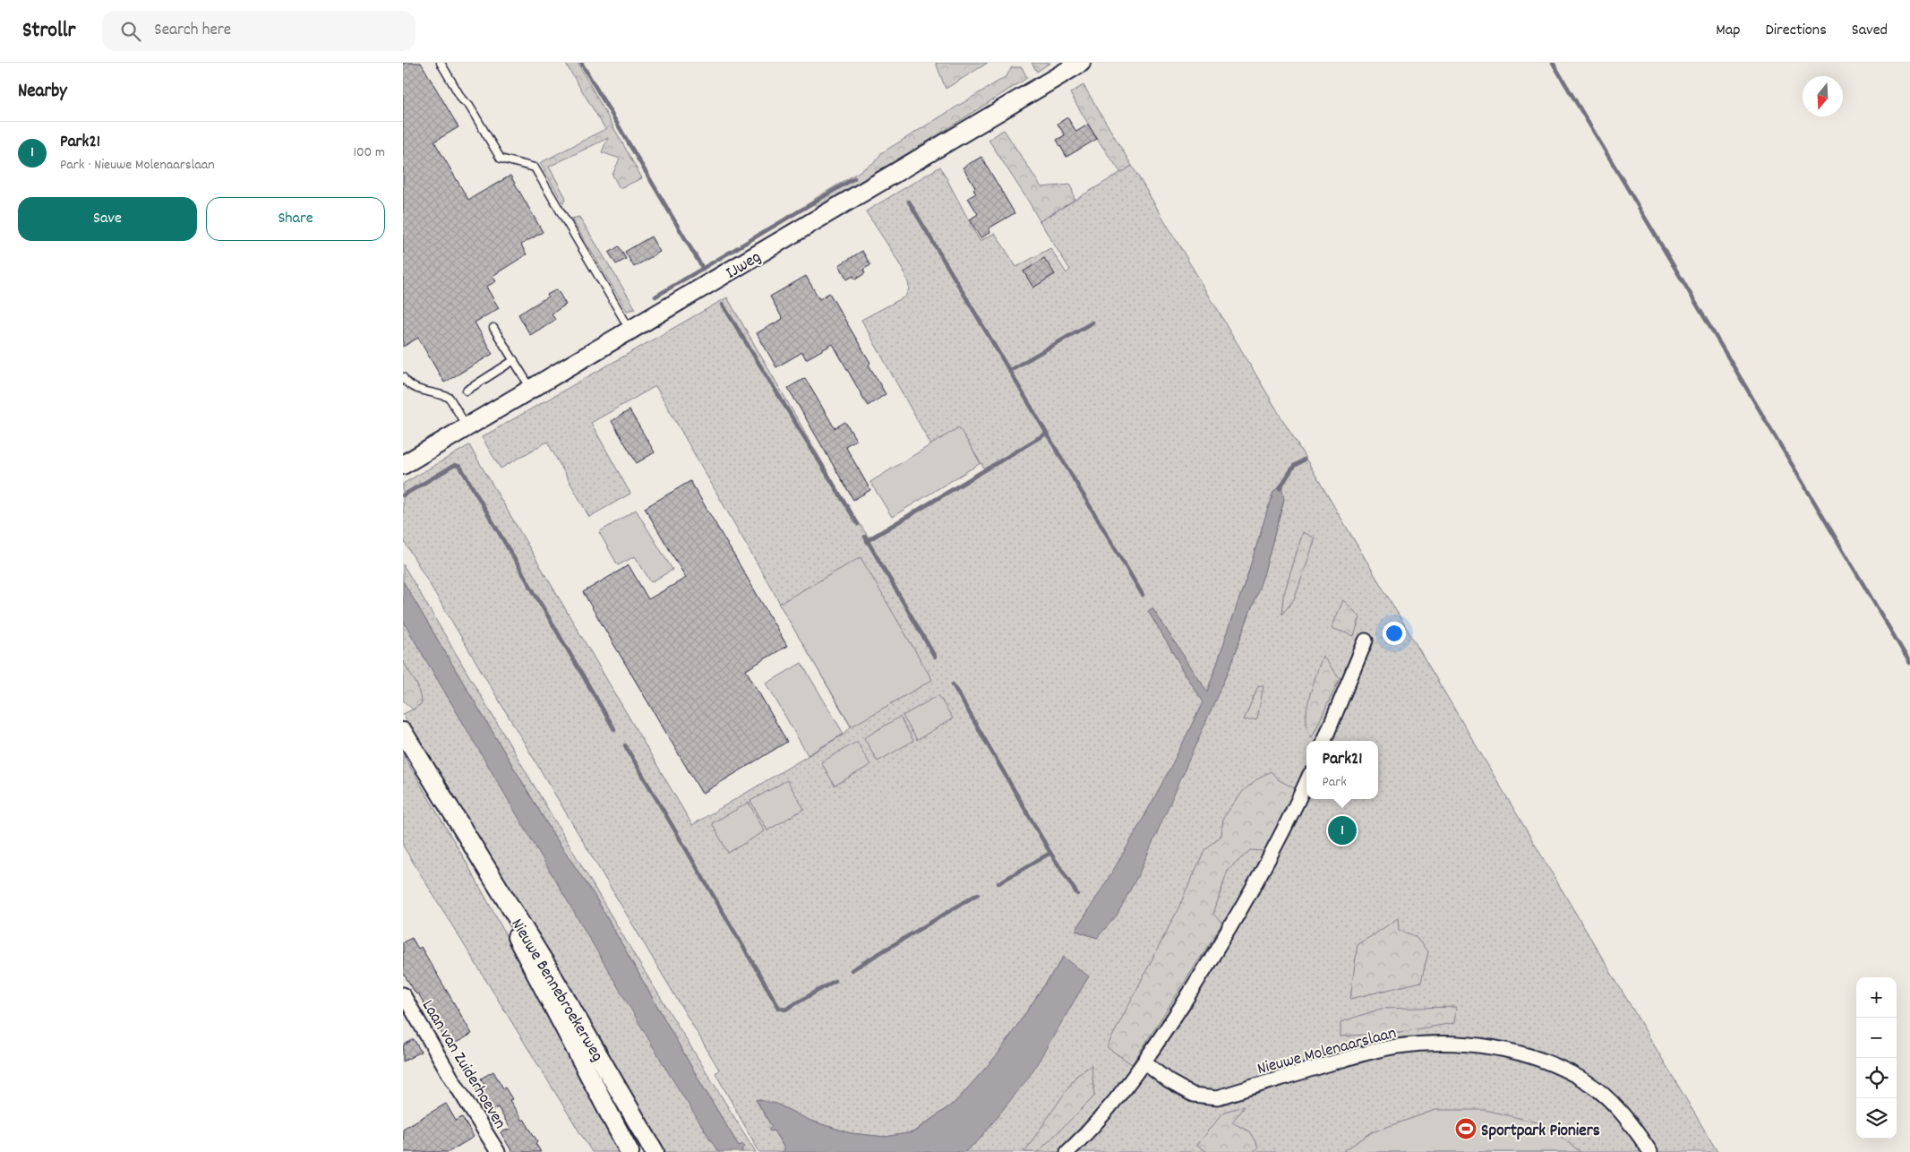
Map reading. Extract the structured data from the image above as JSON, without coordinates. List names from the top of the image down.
{
  "streets": {
    "main road": ["IJweg", "Nieuwe Bennebroekerweg"],
    "street": ["Nieuwe Molenaarslaan", "Laan van Zuiderhoeven"]
  },
  "places": {
    "sports": ["Sportpark Pioniers"]
  },
  "north": "bottom",
  "page": {
    "header": "Strollr",
    "search": "Search here",
    "nav": ["Map", "Directions", "Saved"],
    "heading": "Nearby",
    "list": [
      {
        "mark": "1",
        "name": "Park21",
        "note": "Park · Nieuwe Molenaarslaan",
        "value": "100 m"
      }
    ],
    "buttons": ["Save", "Share"],
    "popup": ["Park21", "Park"],
    "pins": "1",
    "map_buttons": ["+", "−"]
  }
}
